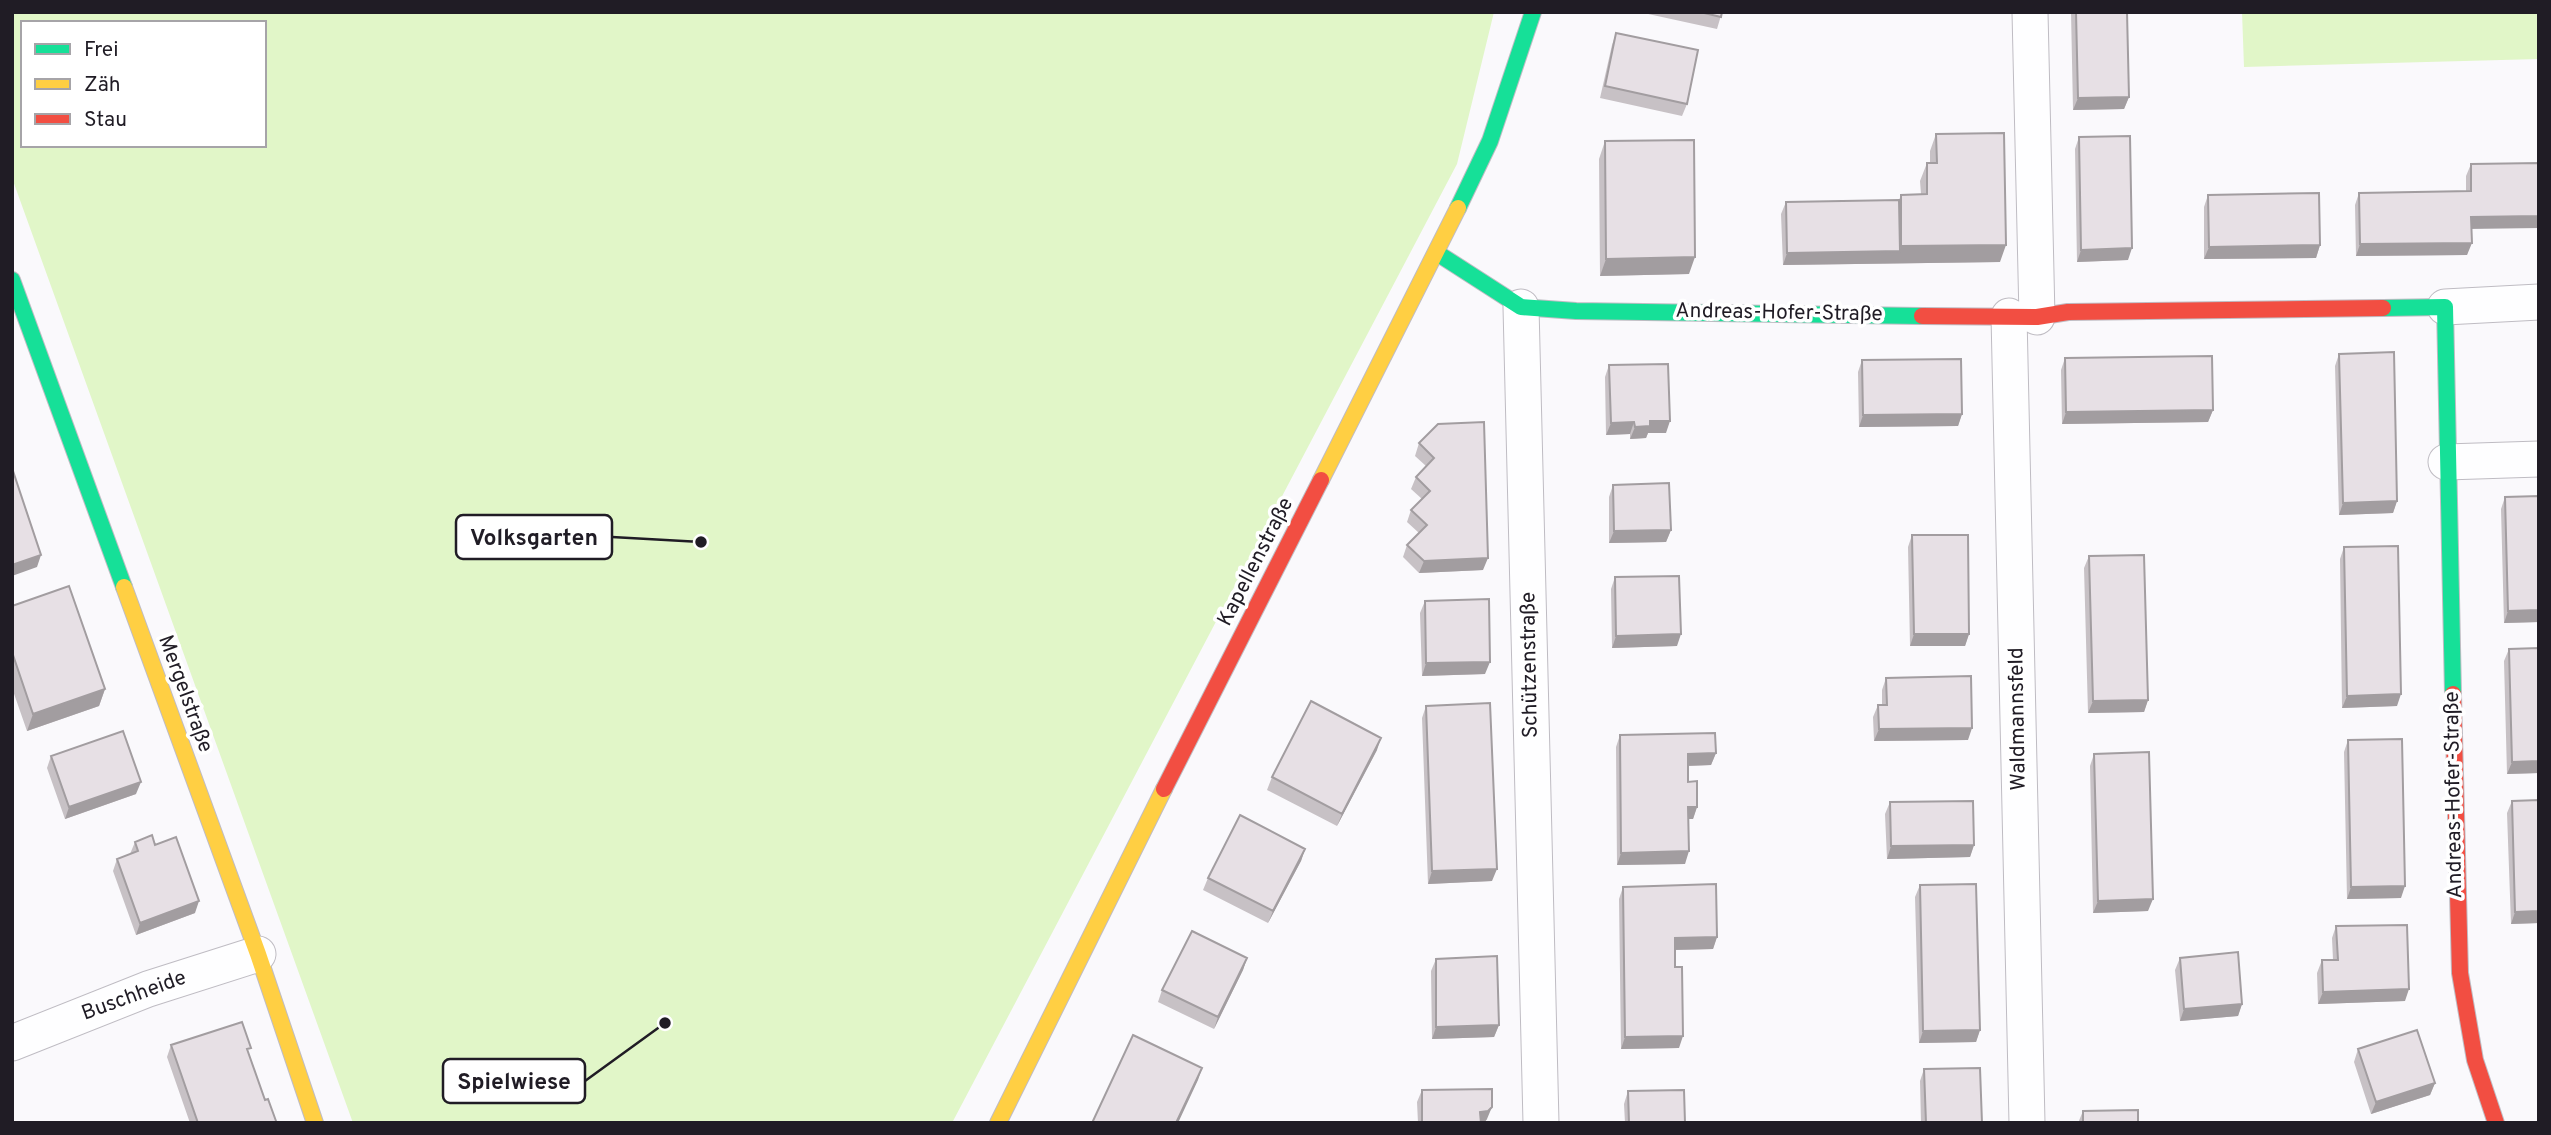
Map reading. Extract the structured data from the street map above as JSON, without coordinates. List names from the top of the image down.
{
  "streets": {
    "street": [
      "Andreas-Hofer-Straße",
      "Kapellenstraße",
      "Schützenstraße",
      "Mergelstraße",
      "Waldmannsfeld",
      "Buschheide"
    ]
  },
  "crossings": [
    ["Andreas-Hofer-Straße", "Schützenstraße"],
    ["Andreas-Hofer-Straße", "Waldmannsfeld"],
    ["Mergelstraße", "Buschheide"]
  ],
  "places": ["Volksgarten", "Spielwiese"],
  "legend": ["Frei", "Zäh", "Stau"]
}
